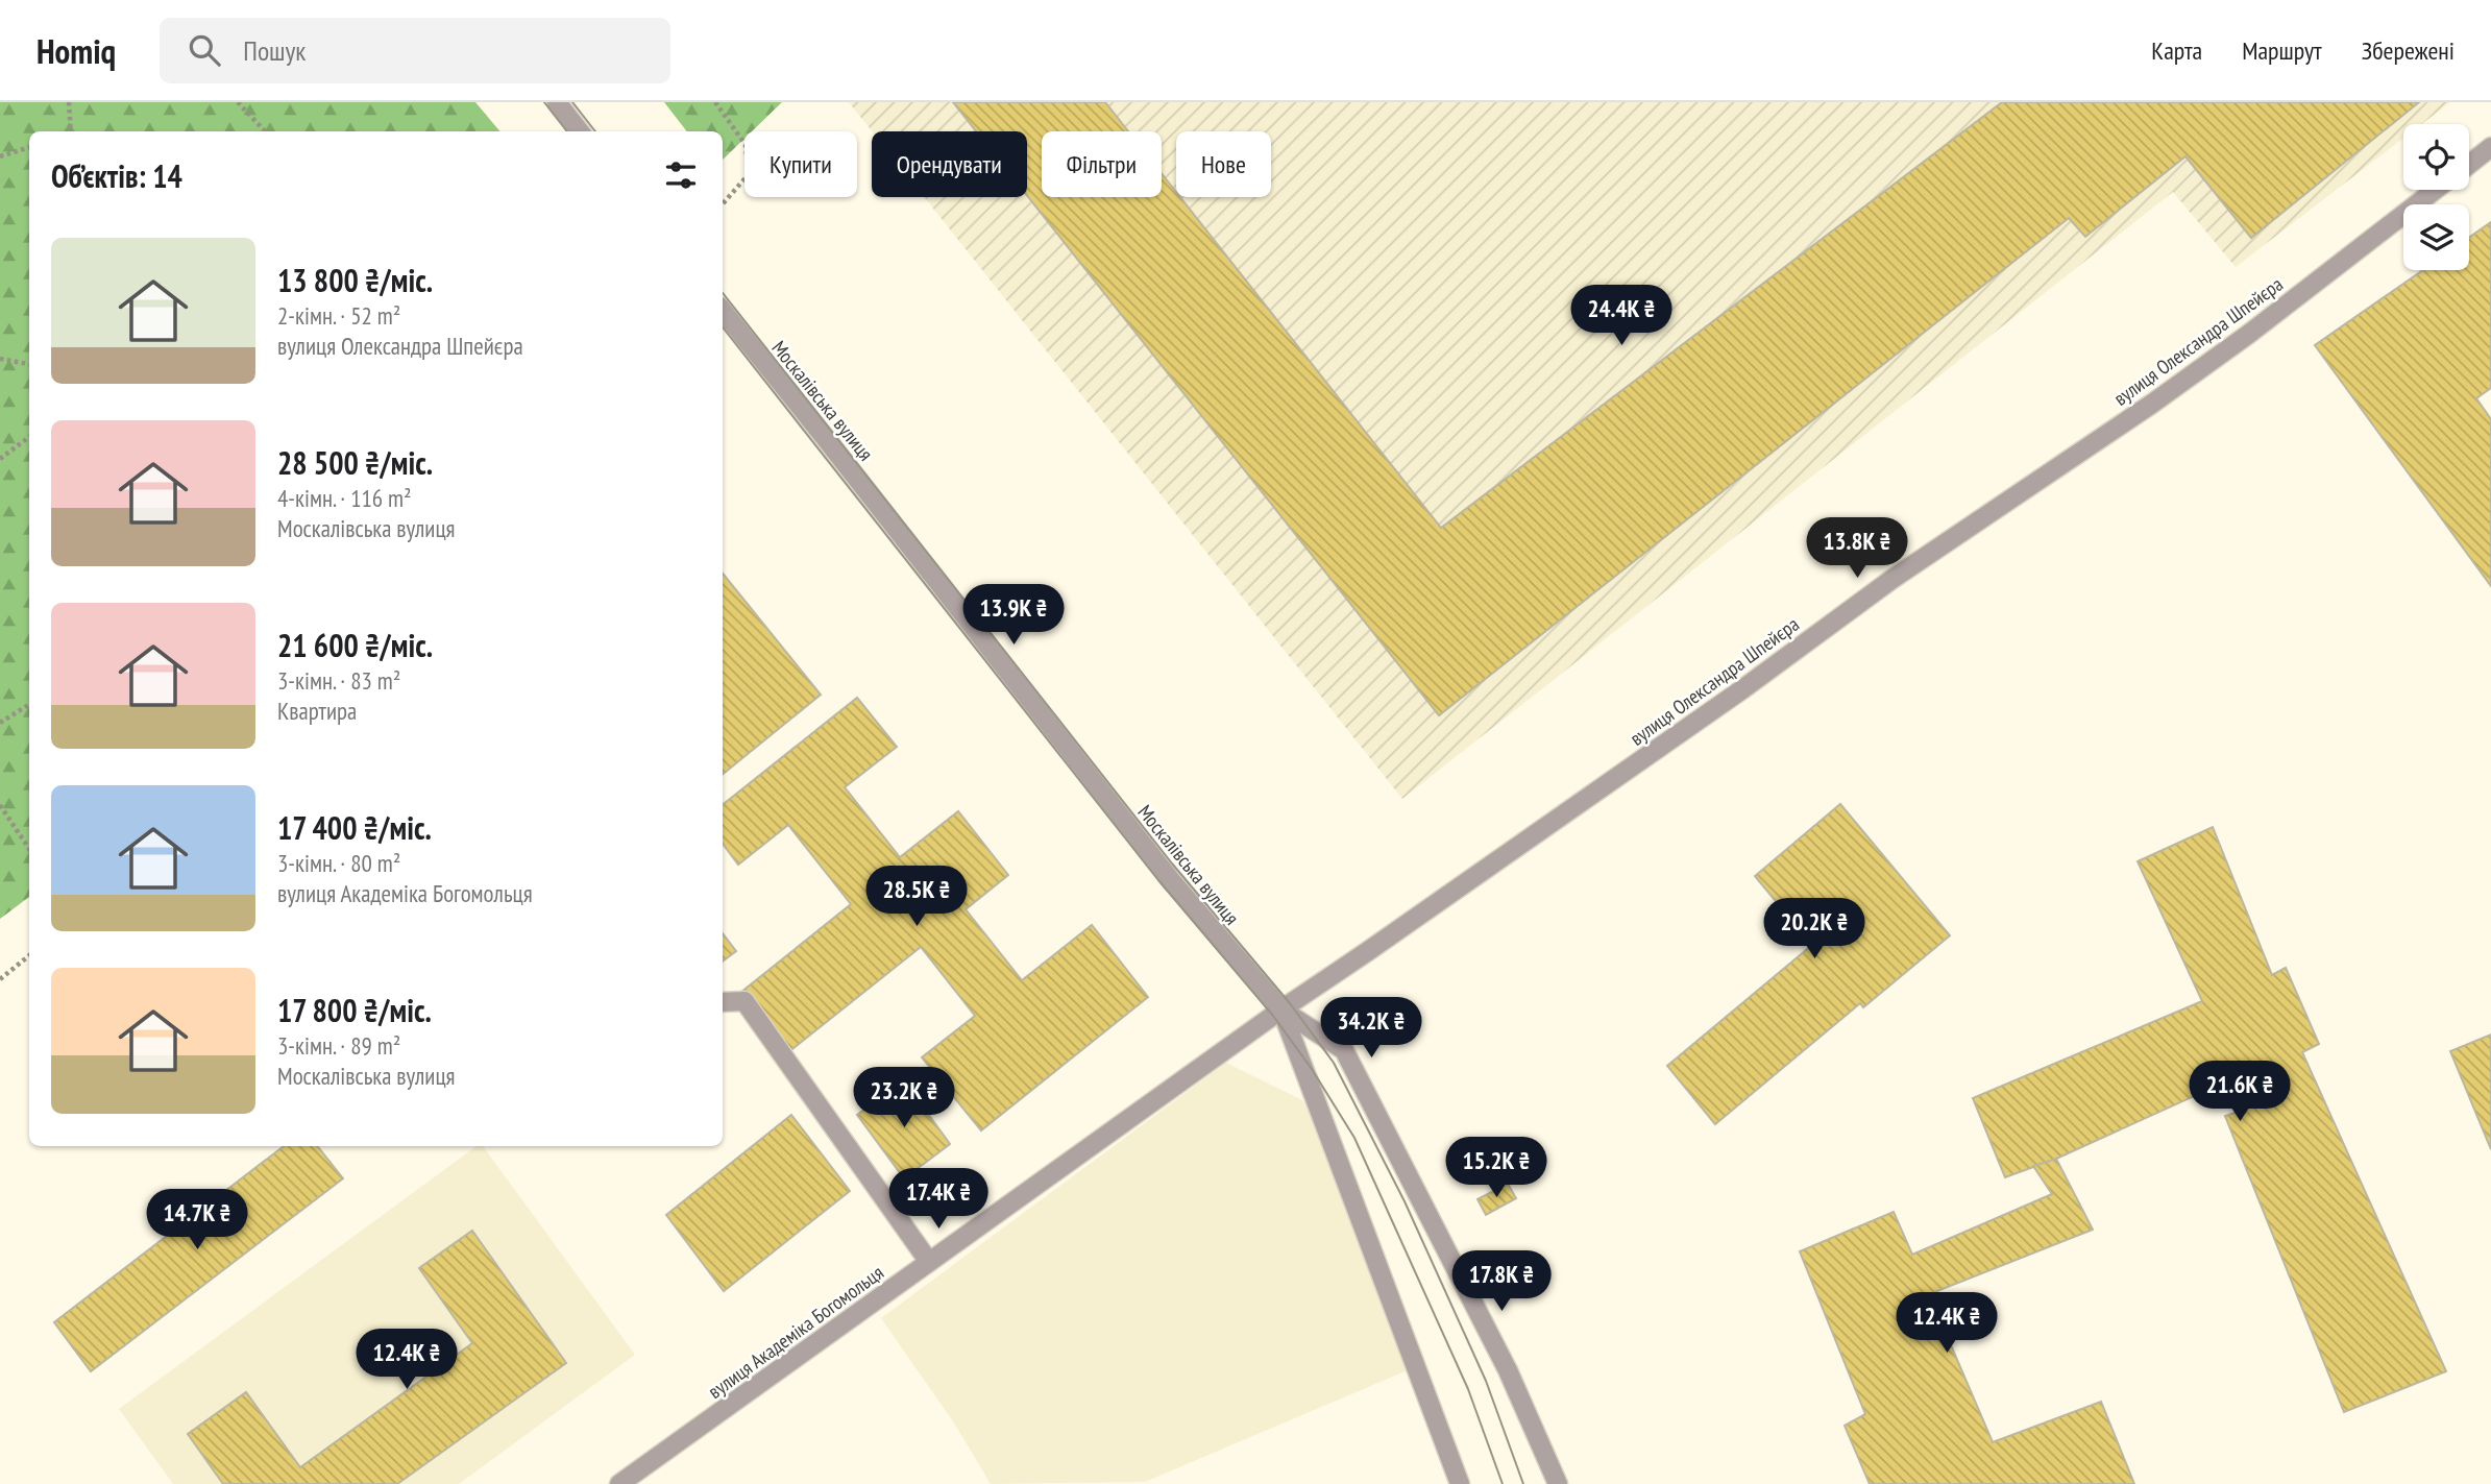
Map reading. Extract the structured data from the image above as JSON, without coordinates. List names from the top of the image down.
{
  "streets": {
    "street": ["вулиця Олександра Шпейєра", "Москалівська вулиця", "вулиця Академіка Богомольця"]
  },
  "crossings": [
    ["вулиця Олександра Шпейєра", "Москалівська вулиця"],
    ["вулиця Олександра Шпейєра", "вулиця Академіка Богомольця"],
    ["Москалівська вулиця", "вулиця Академіка Богомольця"]
  ],
  "page": {
    "header": "Homiq",
    "search": "Пошук",
    "nav": ["Карта", "Маршрут", "Збережені"],
    "chip": [
      "Купити",
      "Орендувати",
      "Фільтри",
      "Нове"
    ],
    "heading": "Об’єктів: 14",
    "list": [
      {
        "name": "13 800 ₴/міс.",
        "note": "2-кімн. · 52 m² · вулиця Олександра Шпейєра"
      },
      {
        "name": "28 500 ₴/міс.",
        "note": "4-кімн. · 116 m² · Москалівська вулиця"
      },
      {
        "name": "21 600 ₴/міс.",
        "note": "3-кімн. · 83 m² · Квартира"
      },
      {
        "name": "17 400 ₴/міс.",
        "note": "3-кімн. · 80 m² · вулиця Академіка Богомольця"
      },
      {
        "name": "17 800 ₴/міс.",
        "note": "3-кімн. · 89 m² · Москалівська вулиця"
      }
    ],
    "price": [
      "24.4K ₴",
      "13.8K ₴",
      "13.9K ₴",
      "28.5K ₴",
      "20.2K ₴",
      "34.2K ₴",
      "21.6K ₴",
      "23.2K ₴",
      "15.2K ₴",
      "17.4K ₴",
      "14.7K ₴",
      "17.8K ₴",
      "12.4K ₴",
      "12.4K ₴"
    ]
  }
}
